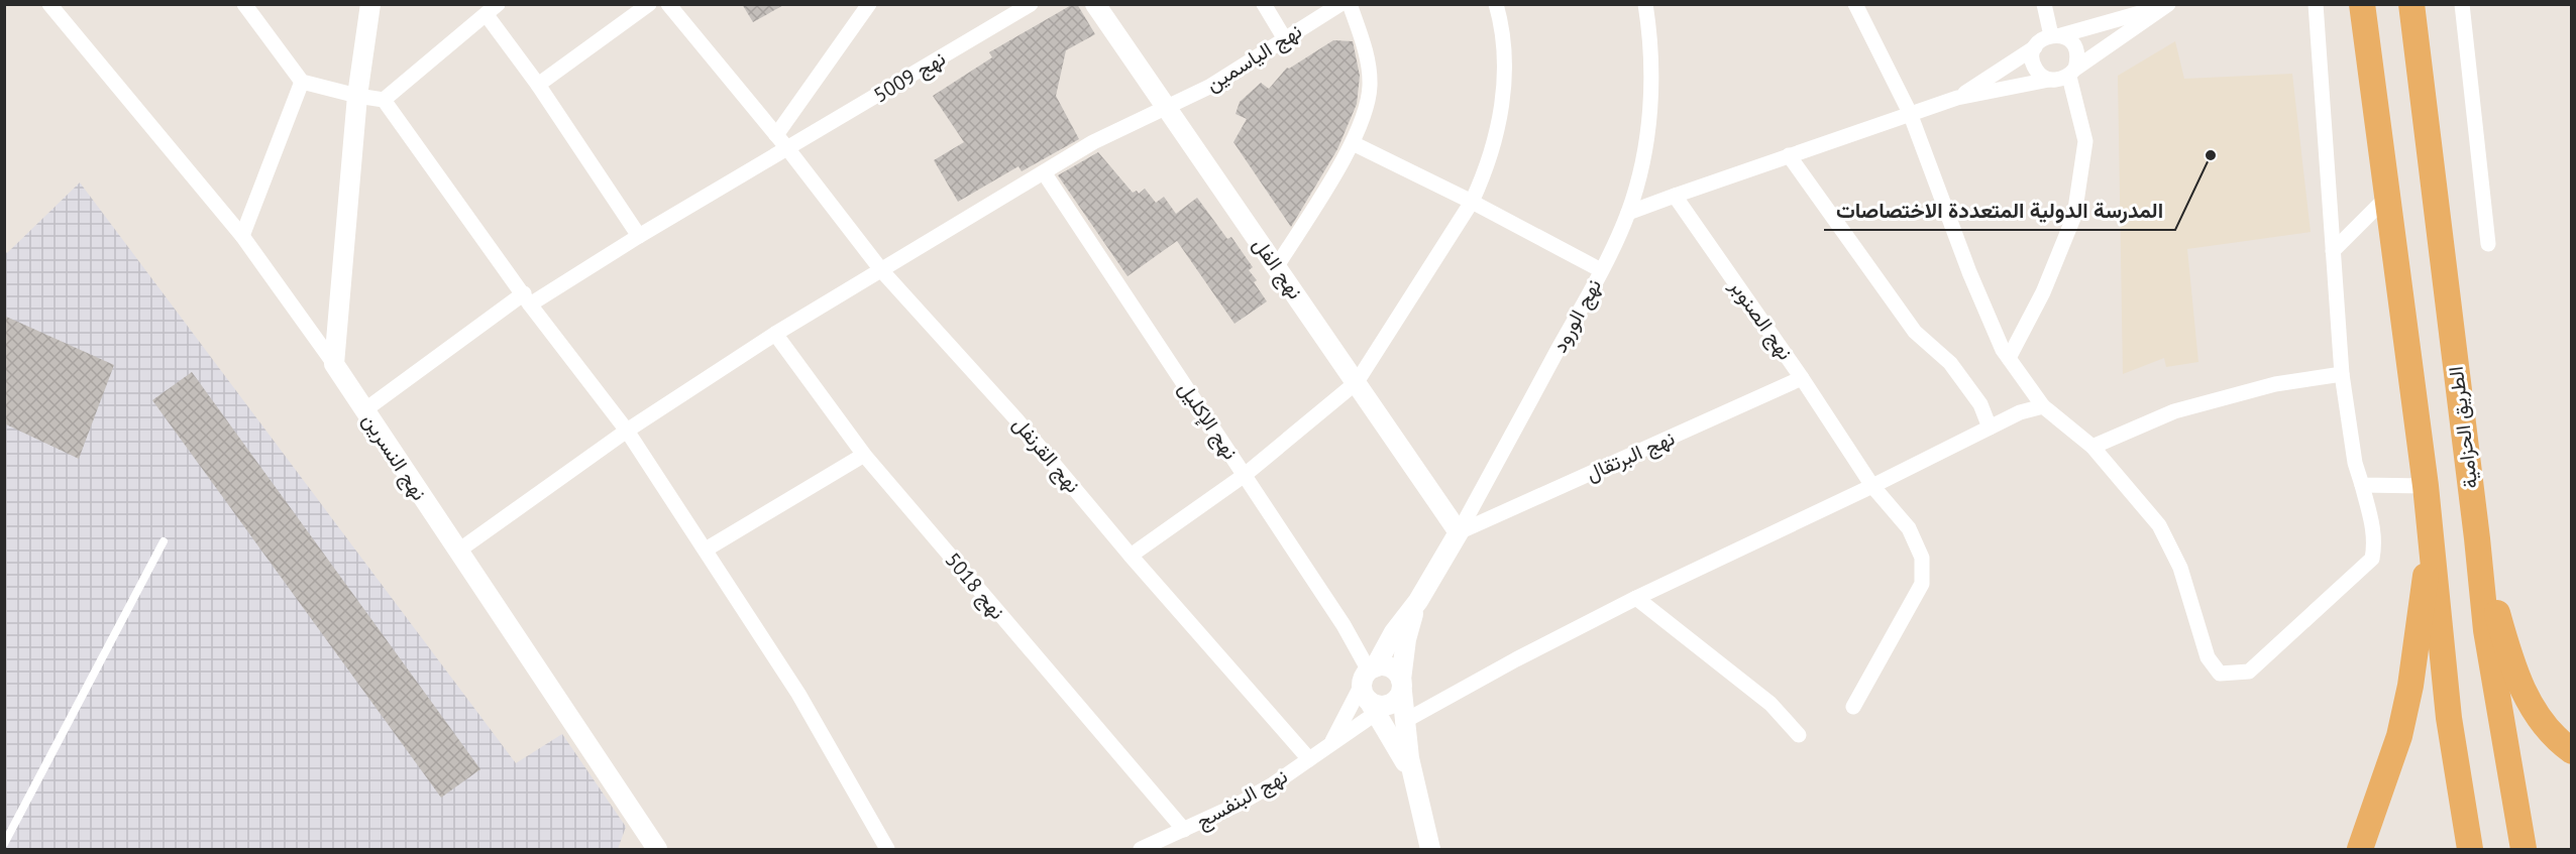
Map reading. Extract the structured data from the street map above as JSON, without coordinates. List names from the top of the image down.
{
  "streets": {
    "highway": ["الطريق الحزامية"],
    "street": [
      "نهج الياسمين",
      "نهج 5009",
      "نهج الفل",
      "نهج الورود",
      "نهج الصنوبر",
      "نهج الإكليل",
      "نهج القرنفل",
      "نهج البرتقال",
      "نهج النسرين",
      "نهج 5018",
      "نهج البنفسج"
    ]
  },
  "crossings": [
    ["نهج الياسمين", "نهج الفل"],
    ["نهج الياسمين", "نهج الإكليل"],
    ["نهج الياسمين", "نهج القرنفل"],
    ["نهج الياسمين", "نهج النسرين"],
    ["نهج الياسمين", "نهج 5018"],
    ["نهج 5009", "نهج القرنفل"],
    ["نهج 5009", "نهج النسرين"],
    ["نهج الفل", "نهج الورود"],
    ["نهج الفل", "نهج البرتقال"],
    ["نهج الورود", "نهج البرتقال"],
    ["نهج الصنوبر", "نهج البرتقال"],
    ["نهج الإكليل", "نهج البنفسج"],
    ["نهج القرنفل", "نهج البنفسج"],
    ["نهج 5018", "نهج البنفسج"]
  ],
  "places": ["المدرسة الدولية المتعددة الاختصاصات"]
}
